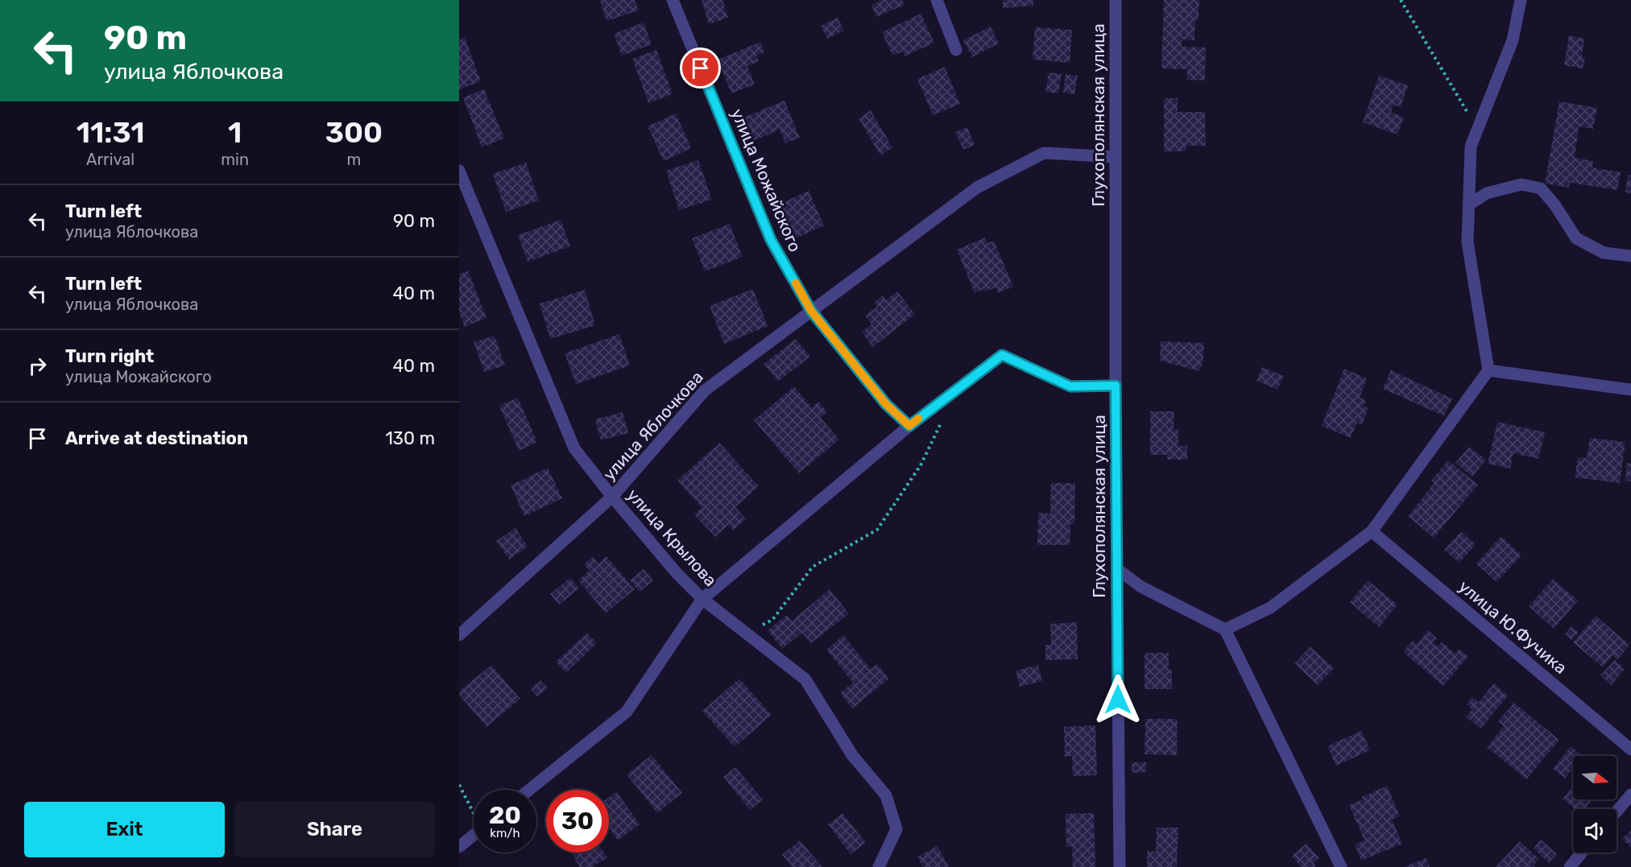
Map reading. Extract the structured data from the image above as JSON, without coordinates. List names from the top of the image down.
{
  "streets": {
    "street": [
      "Глухополянская улица",
      "улица Можайского",
      "улица Яблочкова",
      "улица Крылова",
      "улица Ю.Фучика"
    ]
  },
  "crossings": [
    ["Глухополянская улица", "улица Яблочкова"],
    ["улица Можайского", "улица Яблочкова"],
    ["улица Яблочкова", "улица Крылова"]
  ],
  "north": "right",
  "page": {
    "turn": ["90 m", "улица Яблочкова"],
    "eta": [
      "11:31",
      "Arrival",
      "1",
      "min",
      "300",
      "m"
    ],
    "list": [
      {
        "name": "Turn left",
        "note": "улица Яблочкова",
        "value": "90 m"
      },
      {
        "name": "Turn left",
        "note": "улица Яблочкова",
        "value": "40 m"
      },
      {
        "name": "Turn right",
        "note": "улица Можайского",
        "value": "40 m"
      },
      {
        "name": "Arrive at destination",
        "value": "130 m"
      }
    ],
    "speed": "20 km/h",
    "limit": "30",
    "buttons": ["Exit", "Share"]
  }
}
